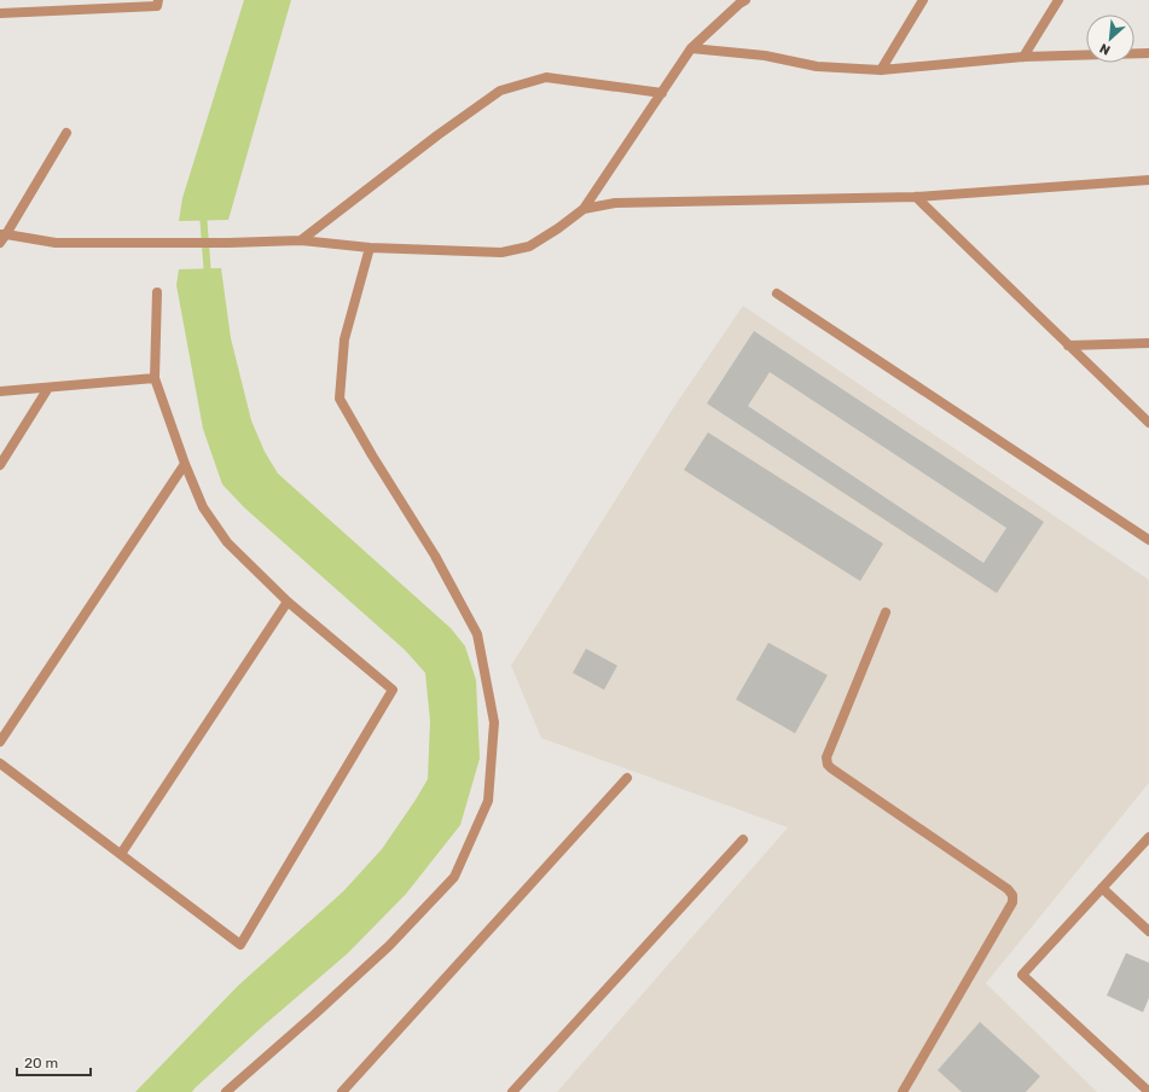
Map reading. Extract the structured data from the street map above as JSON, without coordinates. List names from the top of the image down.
{
  "scale_bar": "20 m",
  "north": "bottom left"
}
